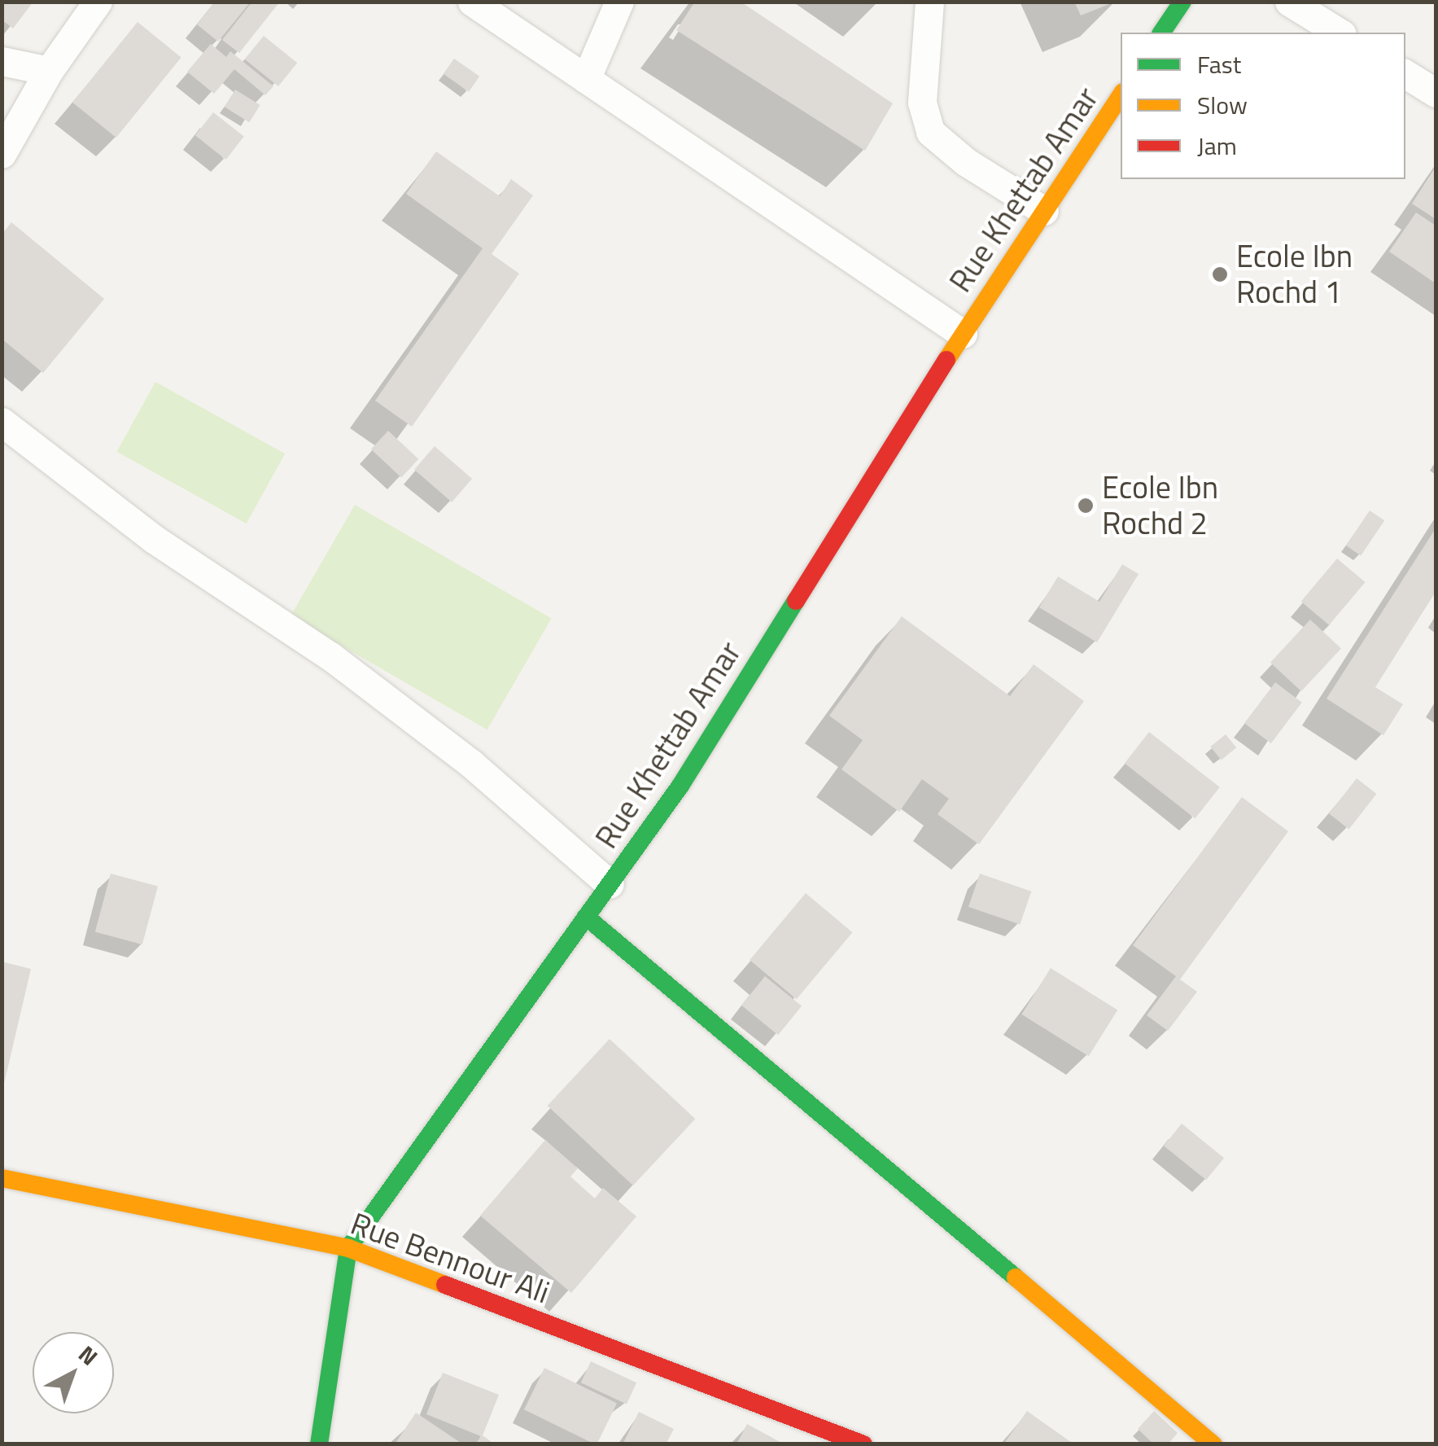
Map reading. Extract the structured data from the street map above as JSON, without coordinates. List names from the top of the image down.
{
  "streets": {
    "street": ["Rue Khettab Amar", "Rue Bennour Ali"]
  },
  "crossings": [
    ["Rue Khettab Amar", "Rue Bennour Ali"]
  ],
  "places": ["Ecole Ibn Rochd 1", "Ecole Ibn Rochd 2"],
  "legend": ["Fast", "Slow", "Jam"],
  "north": "top right"
}
